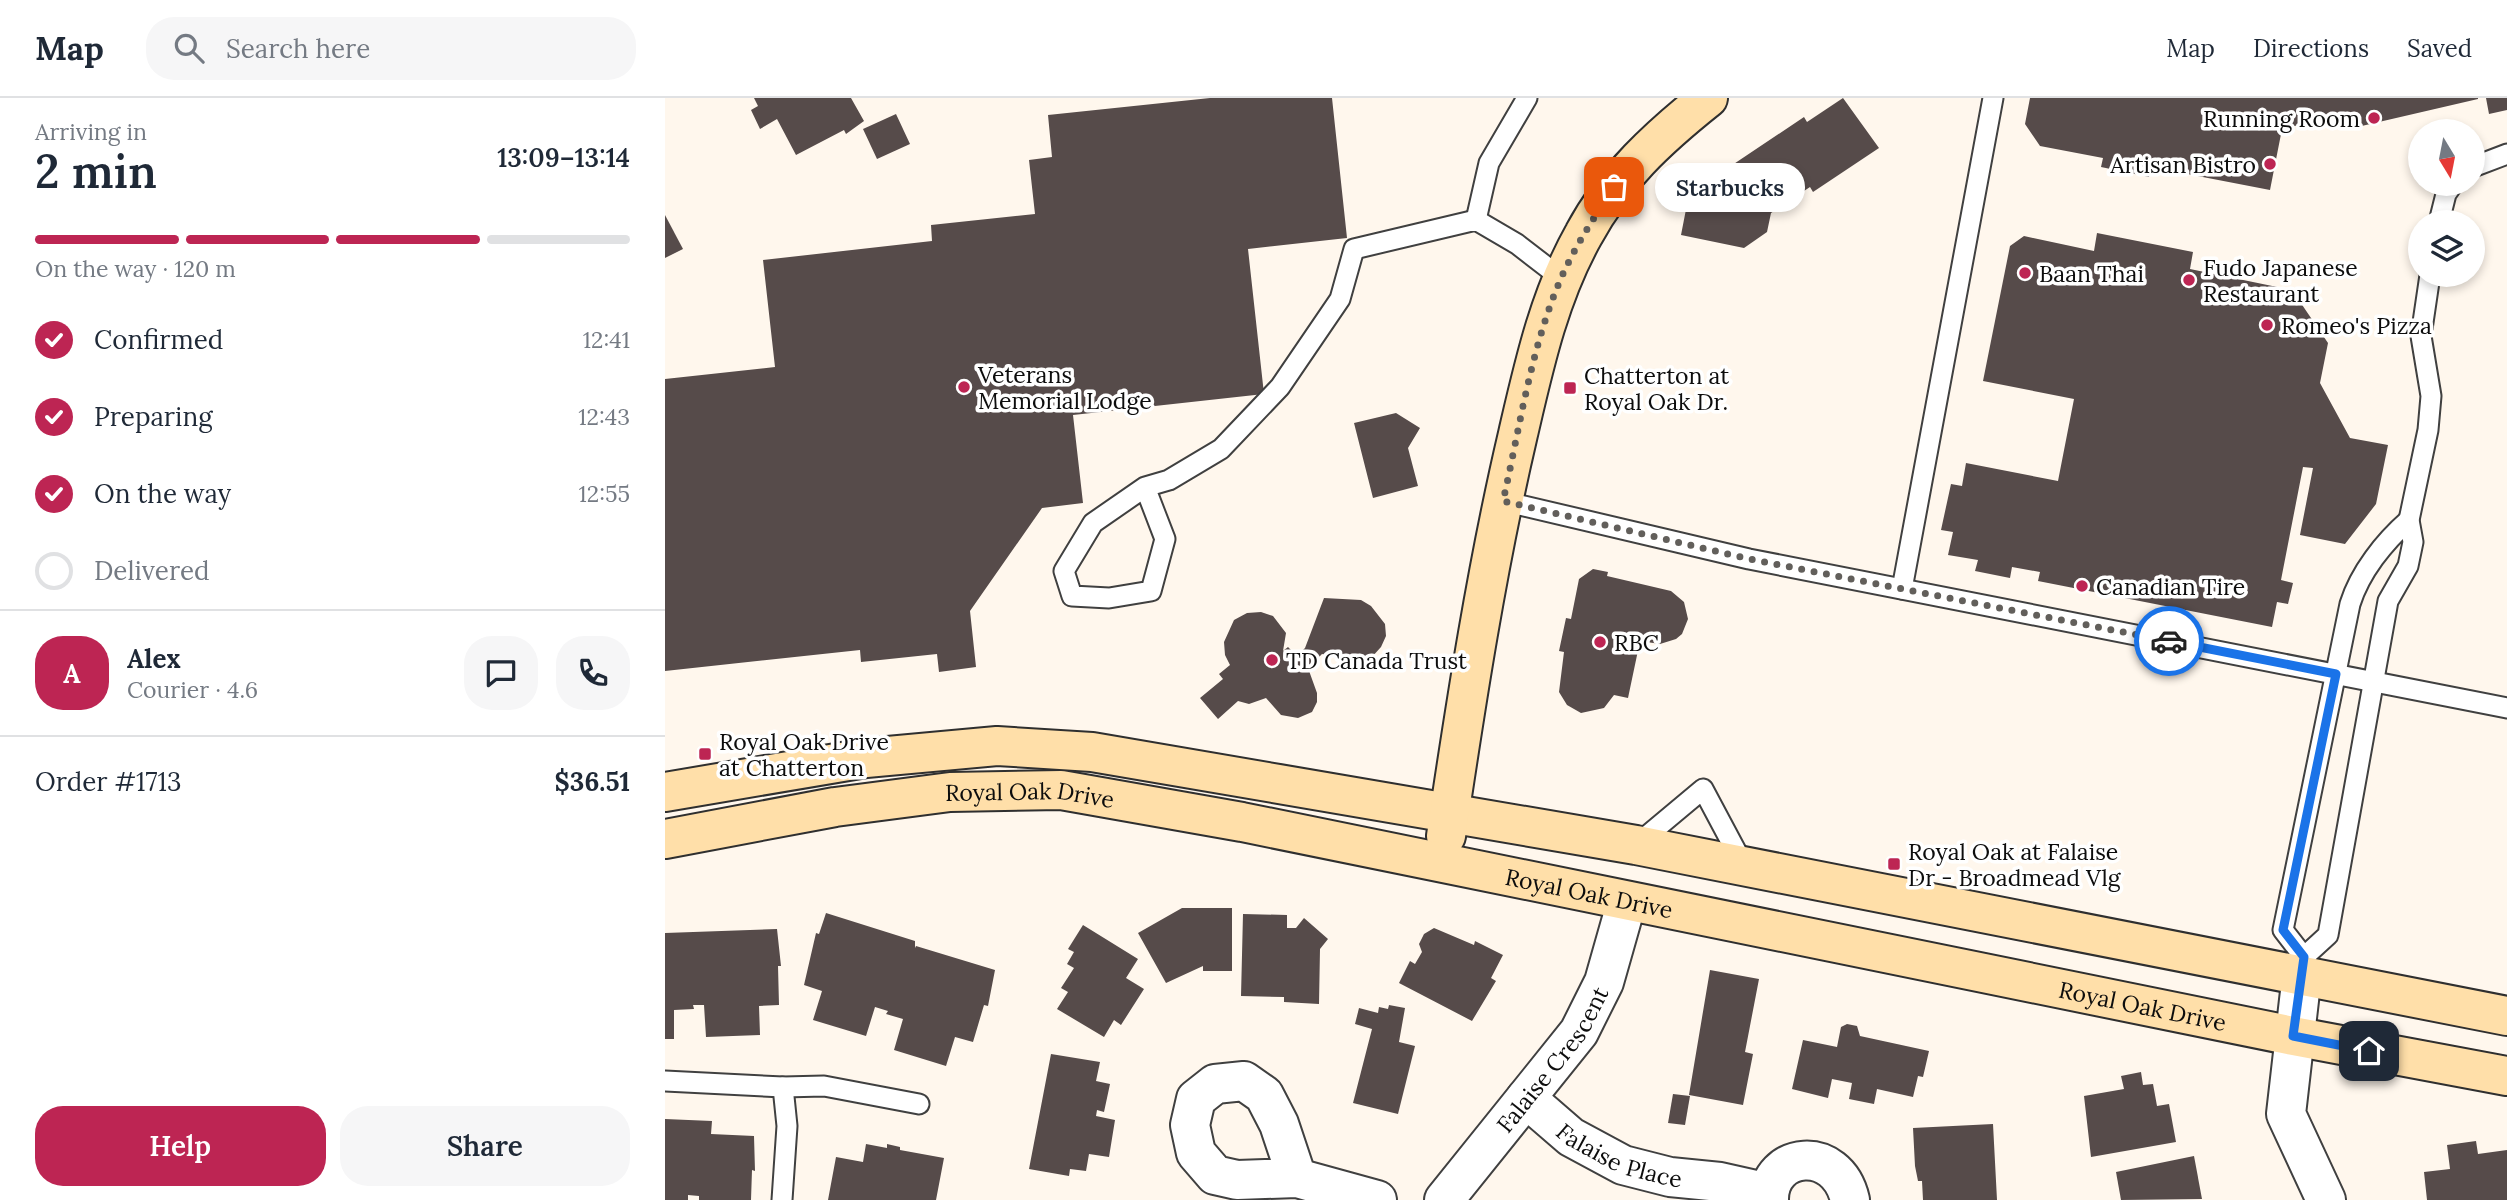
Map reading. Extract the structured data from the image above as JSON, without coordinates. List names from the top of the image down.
{
  "streets": {
    "main road": ["Royal Oak Drive"],
    "street": ["Falaise Crescent", "Falaise Place"]
  },
  "crossings": [
    ["Royal Oak Drive", "Falaise Crescent"],
    ["Falaise Crescent", "Falaise Place"]
  ],
  "places": {
    "other": [
      "Running Room",
      "Artisan Bistro",
      "Starbucks",
      "Baan Thai",
      "Fudo Japanese Restaurant",
      "Romeo's Pizza",
      "Veterans Memorial Lodge",
      "Canadian Tire",
      "RBC",
      "TD Canada Trust"
    ],
    "transit": ["Chatterton at Royal Oak Dr.", "Royal Oak Drive at Chatterton", "Royal Oak at Falaise Dr - Broadmead Vlg"]
  },
  "north": "bottom",
  "page": {
    "header": "Map",
    "search": "Search here",
    "nav": ["Map", "Directions", "Saved"],
    "heading": ["2 min", "Arriving in", "13:09–13:14"],
    "panel": [
      "Alex",
      "Courier · 4.6",
      "Order #1713",
      "$36.51"
    ],
    "bubble": "Starbucks",
    "bar": "On the way · 120 m",
    "list": [
      ["Confirmed", "12:41"],
      ["Preparing", "12:43"],
      ["On the way", "12:55"],
      "Delivered"
    ],
    "round": "A",
    "buttons": ["Help", "Share"]
  }
}
